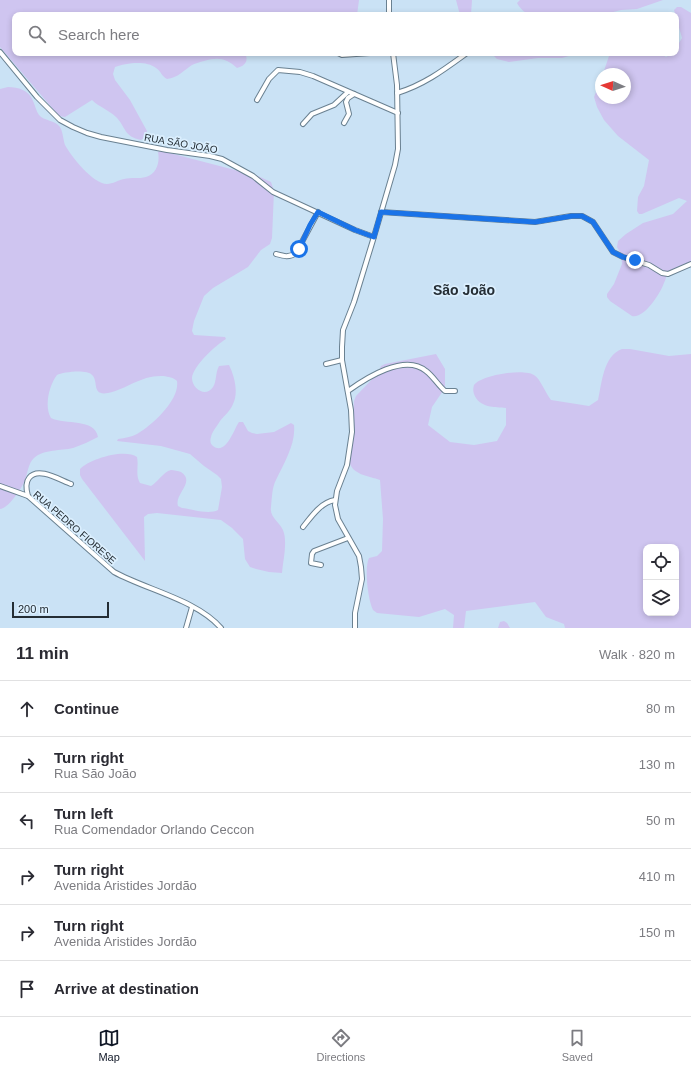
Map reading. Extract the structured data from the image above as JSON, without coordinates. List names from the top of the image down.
{
  "streets": {
    "street": ["RUA SÃO JOÃO", "RUA PEDRO FIORESE"]
  },
  "districts": ["São João"],
  "scale_bar": "200 m",
  "north": "left",
  "page": {
    "search": "Search here",
    "scale": "200 m",
    "heading": ["11 min", "Walk · 820 m"],
    "list": [
      ["Continue", "80 m"],
      ["Turn right", "Rua São João", "130 m"],
      ["Turn left", "Rua Comendador Orlando Ceccon", "50 m"],
      ["Turn right", "Avenida Aristides Jordão", "410 m"],
      ["Turn right", "Avenida Aristides Jordão", "150 m"],
      "Arrive at destination"
    ],
    "nav": ["Map", "Directions", "Saved"]
  }
}
